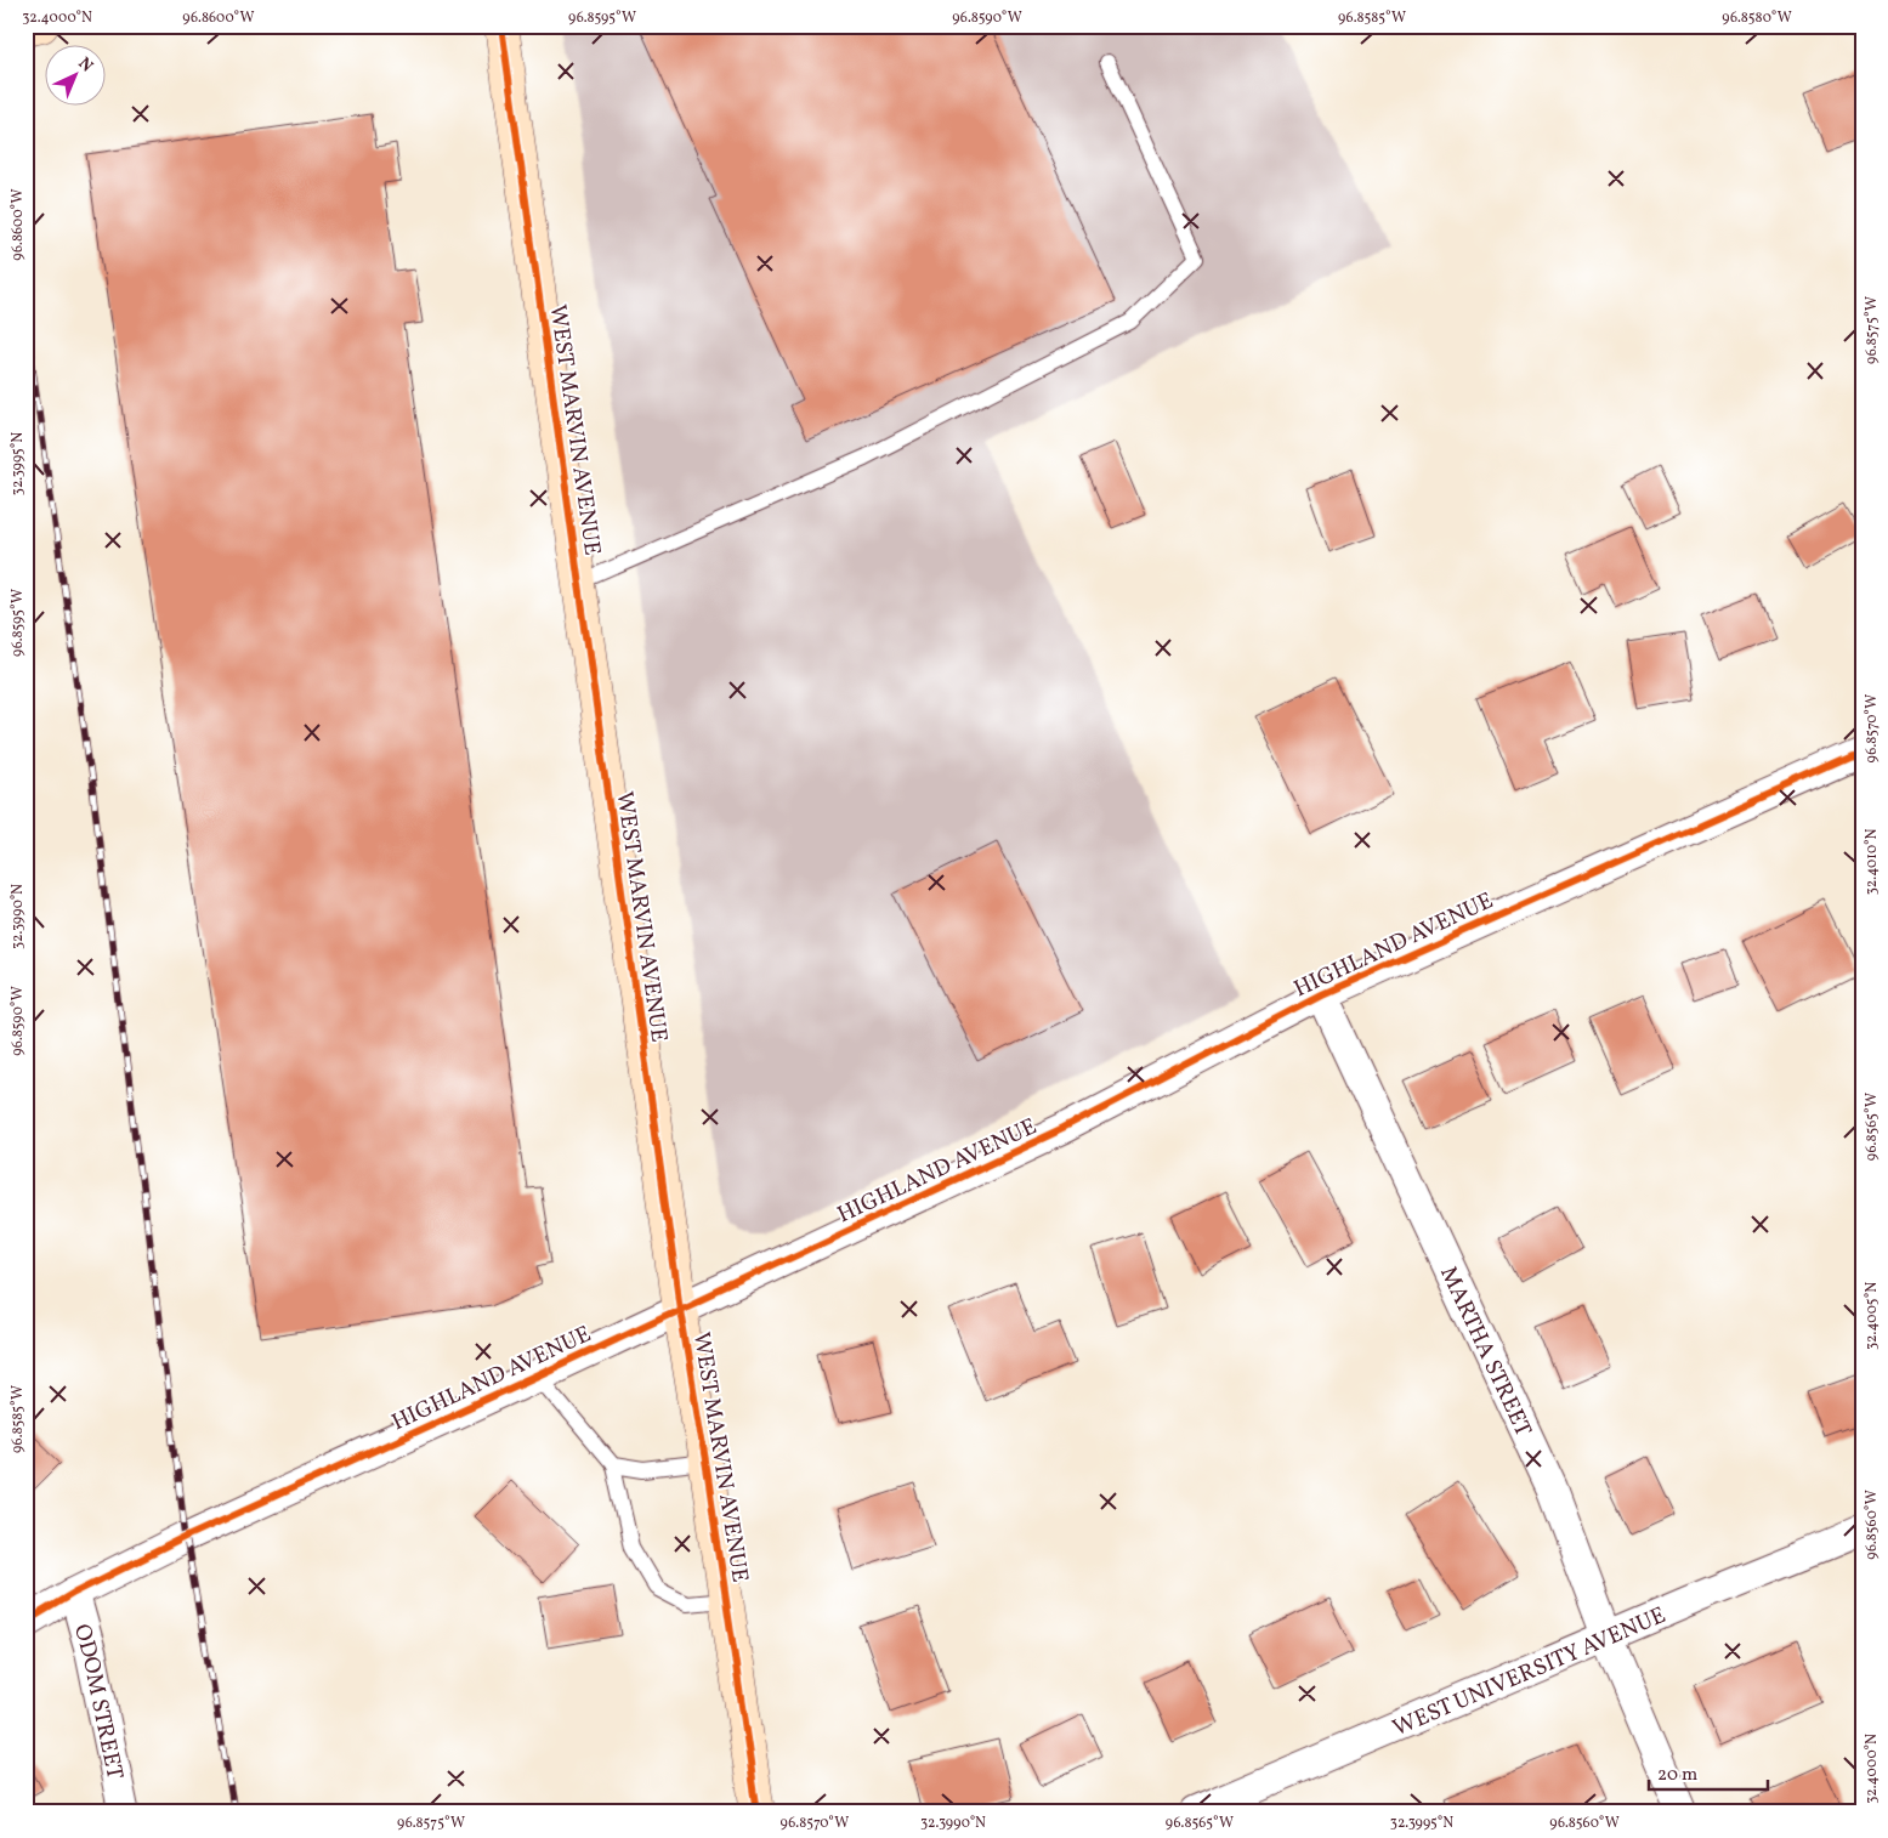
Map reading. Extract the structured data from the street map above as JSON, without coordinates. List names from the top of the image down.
{
  "streets": {
    "street": [
      "WEST MARVIN AVENUE",
      "HIGHLAND AVENUE",
      "MARTHA STREET",
      "WEST UNIVERSITY AVENUE",
      "ODOM STREET"
    ]
  },
  "crossings": [
    ["WEST MARVIN AVENUE", "HIGHLAND AVENUE"],
    ["HIGHLAND AVENUE", "MARTHA STREET"],
    ["HIGHLAND AVENUE", "ODOM STREET"],
    ["MARTHA STREET", "WEST UNIVERSITY AVENUE"]
  ],
  "scale_bar": "20 m",
  "north": "top right",
  "coordinates": [
    "32.4000°N",
    "96.8600°W",
    "96.8595°W",
    "96.8590°W",
    "96.8585°W",
    "96.8580°W",
    "96.8575°W",
    "32.3995°N",
    "96.8570°W",
    "32.4010°N",
    "32.3990°N",
    "96.8565°W",
    "32.4005°N",
    "96.8560°W"
  ]
}
